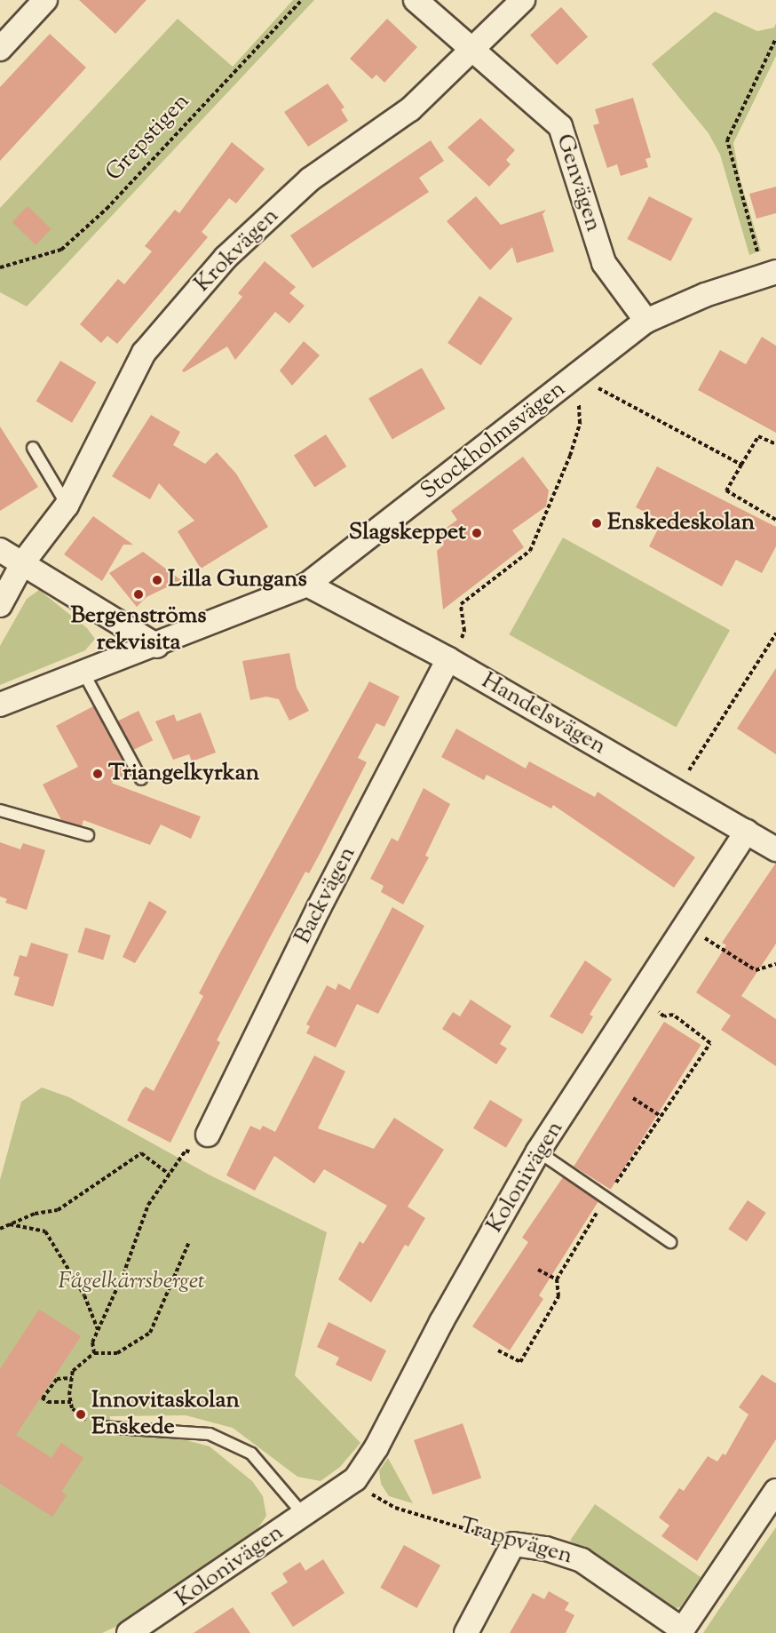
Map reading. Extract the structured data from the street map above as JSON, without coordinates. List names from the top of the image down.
{
  "streets": {
    "street": [
      "Genvägen",
      "Krokvägen",
      "Stockholmsvägen",
      "Handelsvägen",
      "Backvägen",
      "Kolonivägen",
      "Trappvägen"
    ],
    "path": ["Grepstigen"]
  },
  "crossings": [
    ["Genvägen", "Krokvägen"],
    ["Genvägen", "Stockholmsvägen"],
    ["Stockholmsvägen", "Handelsvägen"],
    ["Handelsvägen", "Backvägen"],
    ["Handelsvägen", "Kolonivägen"]
  ],
  "parks": ["Fågelkärrsberget"],
  "places": [
    "Enskedeskolan",
    "Slagskeppet",
    "Lilla Gungans",
    "Bergenströms rekvisita",
    "Triangelkyrkan",
    "Innovitaskolan Enskede"
  ]
}
